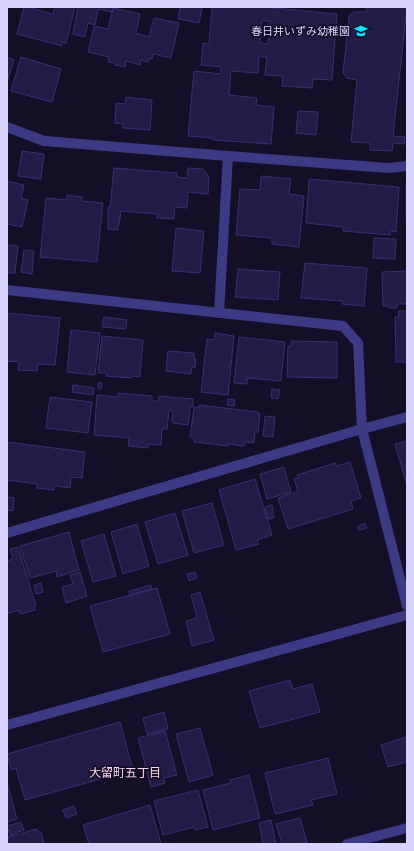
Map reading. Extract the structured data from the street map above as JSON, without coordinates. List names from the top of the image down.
{
  "districts": ["大留町五丁目"],
  "places": {
    "school or university": ["春日井いずみ幼稚園"]
  }
}
